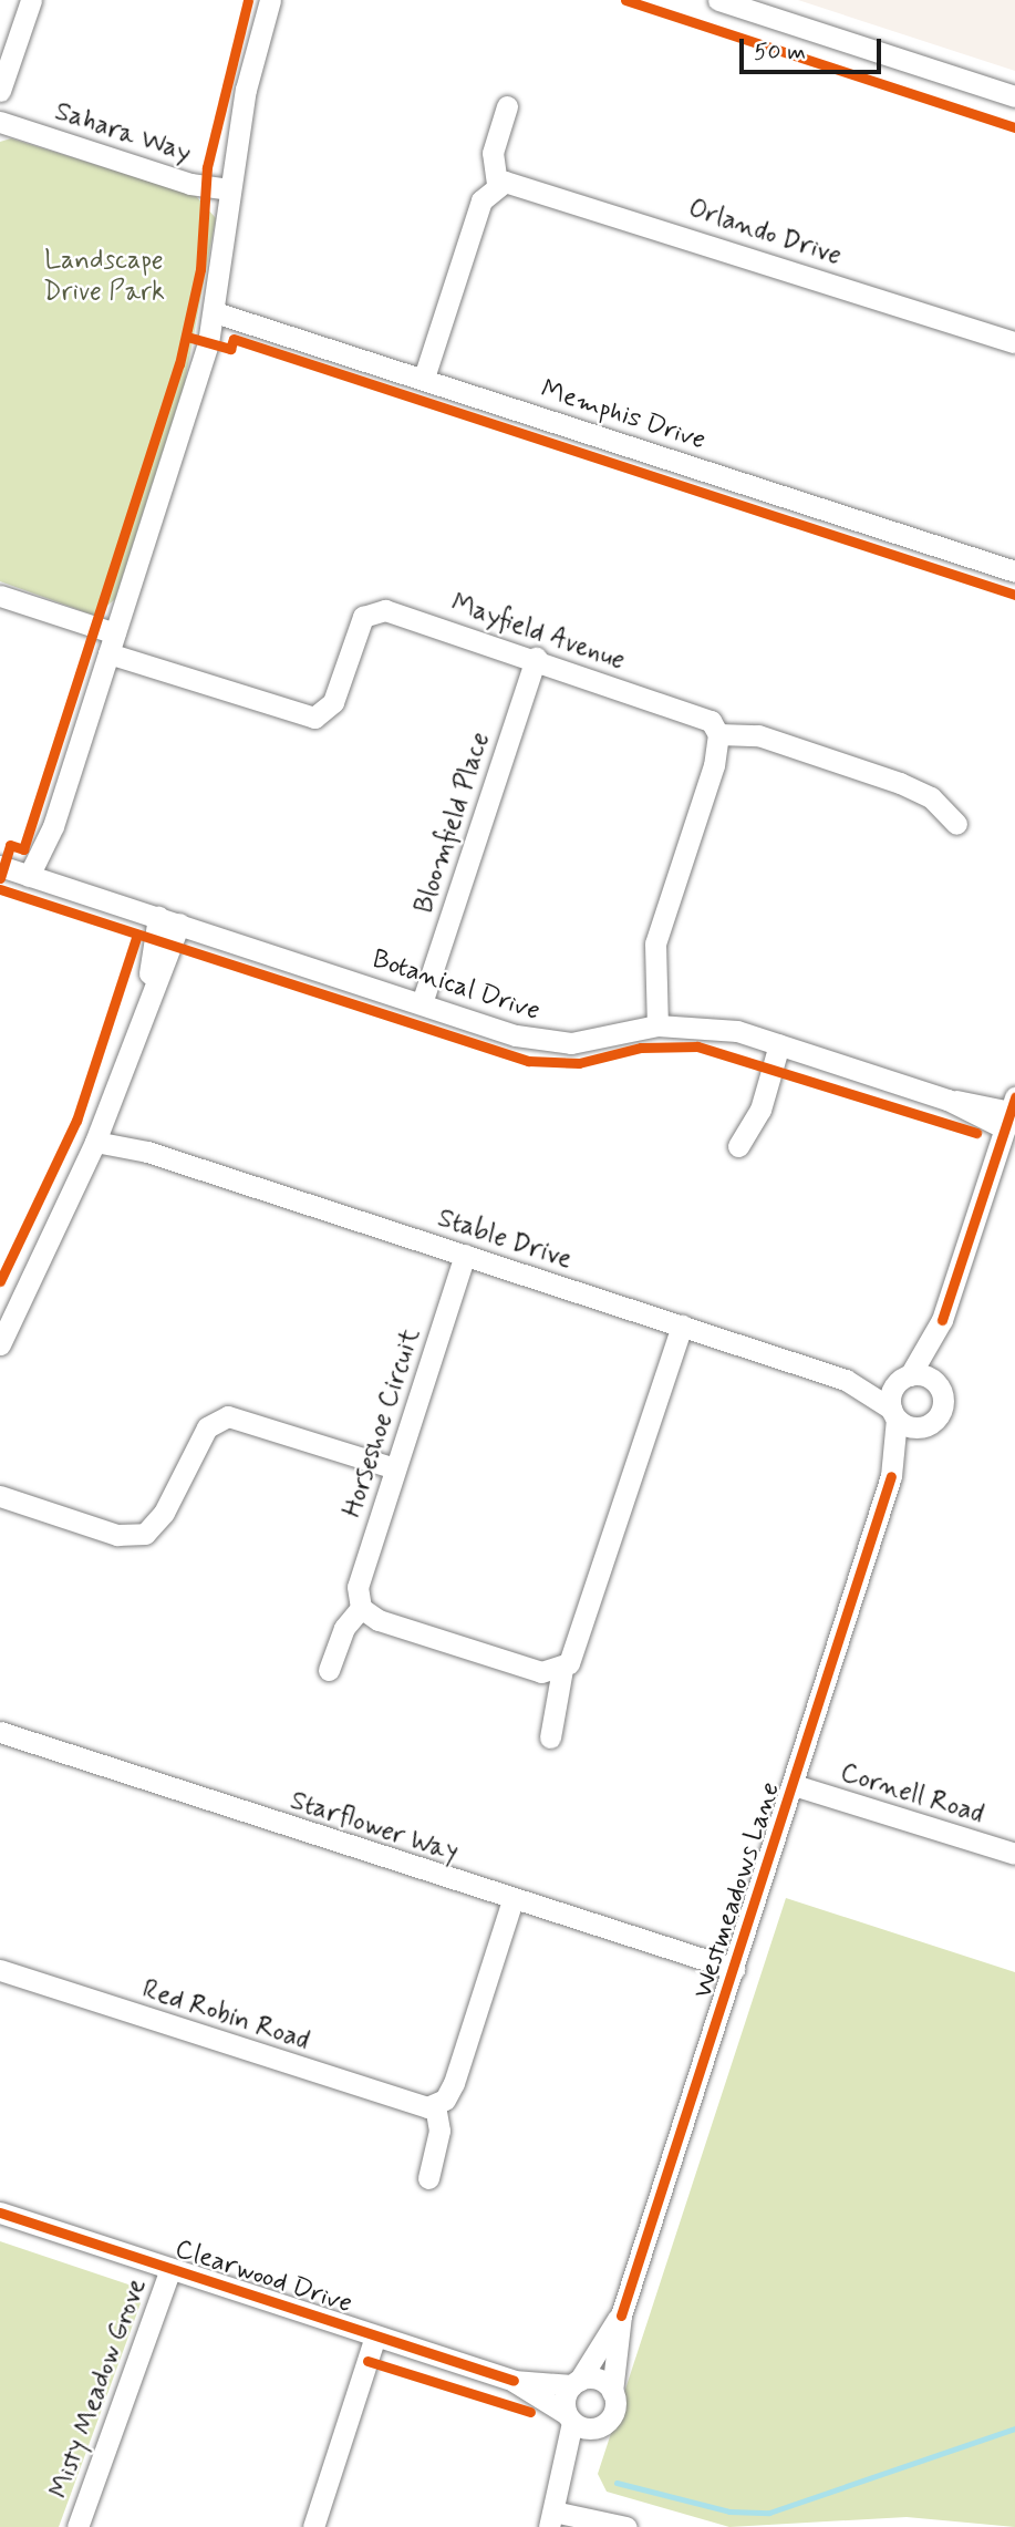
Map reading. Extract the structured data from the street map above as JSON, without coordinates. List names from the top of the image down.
{
  "streets": {
    "street": [
      "Sahara Way",
      "Orlando Drive",
      "Memphis Drive",
      "Mayfield Avenue",
      "Bloomfield Place",
      "Botanical Drive",
      "Stable Drive",
      "Horseshoe Circuit",
      "Cornell Road",
      "Starflower Way",
      "Westmeadows Lane",
      "Red Robin Road",
      "Clearwood Drive",
      "Misty Meadow Grove"
    ]
  },
  "crossings": [
    ["Mayfield Avenue", "Bloomfield Place"],
    ["Bloomfield Place", "Botanical Drive"],
    ["Stable Drive", "Horseshoe Circuit"],
    ["Stable Drive", "Westmeadows Lane"],
    ["Cornell Road", "Westmeadows Lane"],
    ["Starflower Way", "Westmeadows Lane"],
    ["Westmeadows Lane", "Clearwood Drive"],
    ["Clearwood Drive", "Misty Meadow Grove"]
  ],
  "parks": ["Landscape Drive Park"],
  "scale_bar": "50 m"
}
